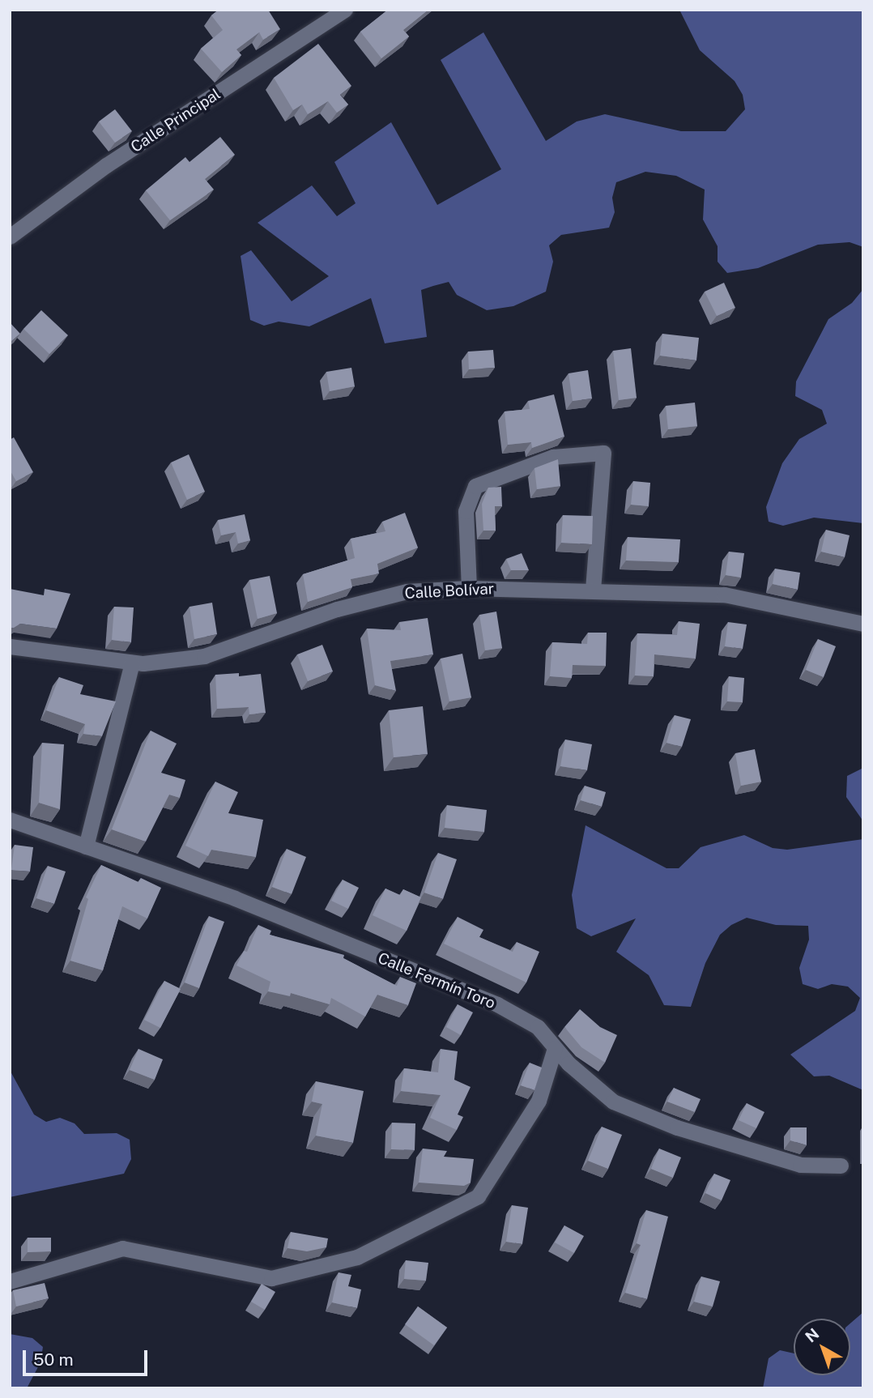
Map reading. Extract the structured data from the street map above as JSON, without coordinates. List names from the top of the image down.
{
  "streets": {
    "street": ["Calle Principal", "Calle Bolívar", "Calle Fermín Toro"]
  },
  "scale_bar": "50 m",
  "north": "top left"
}
